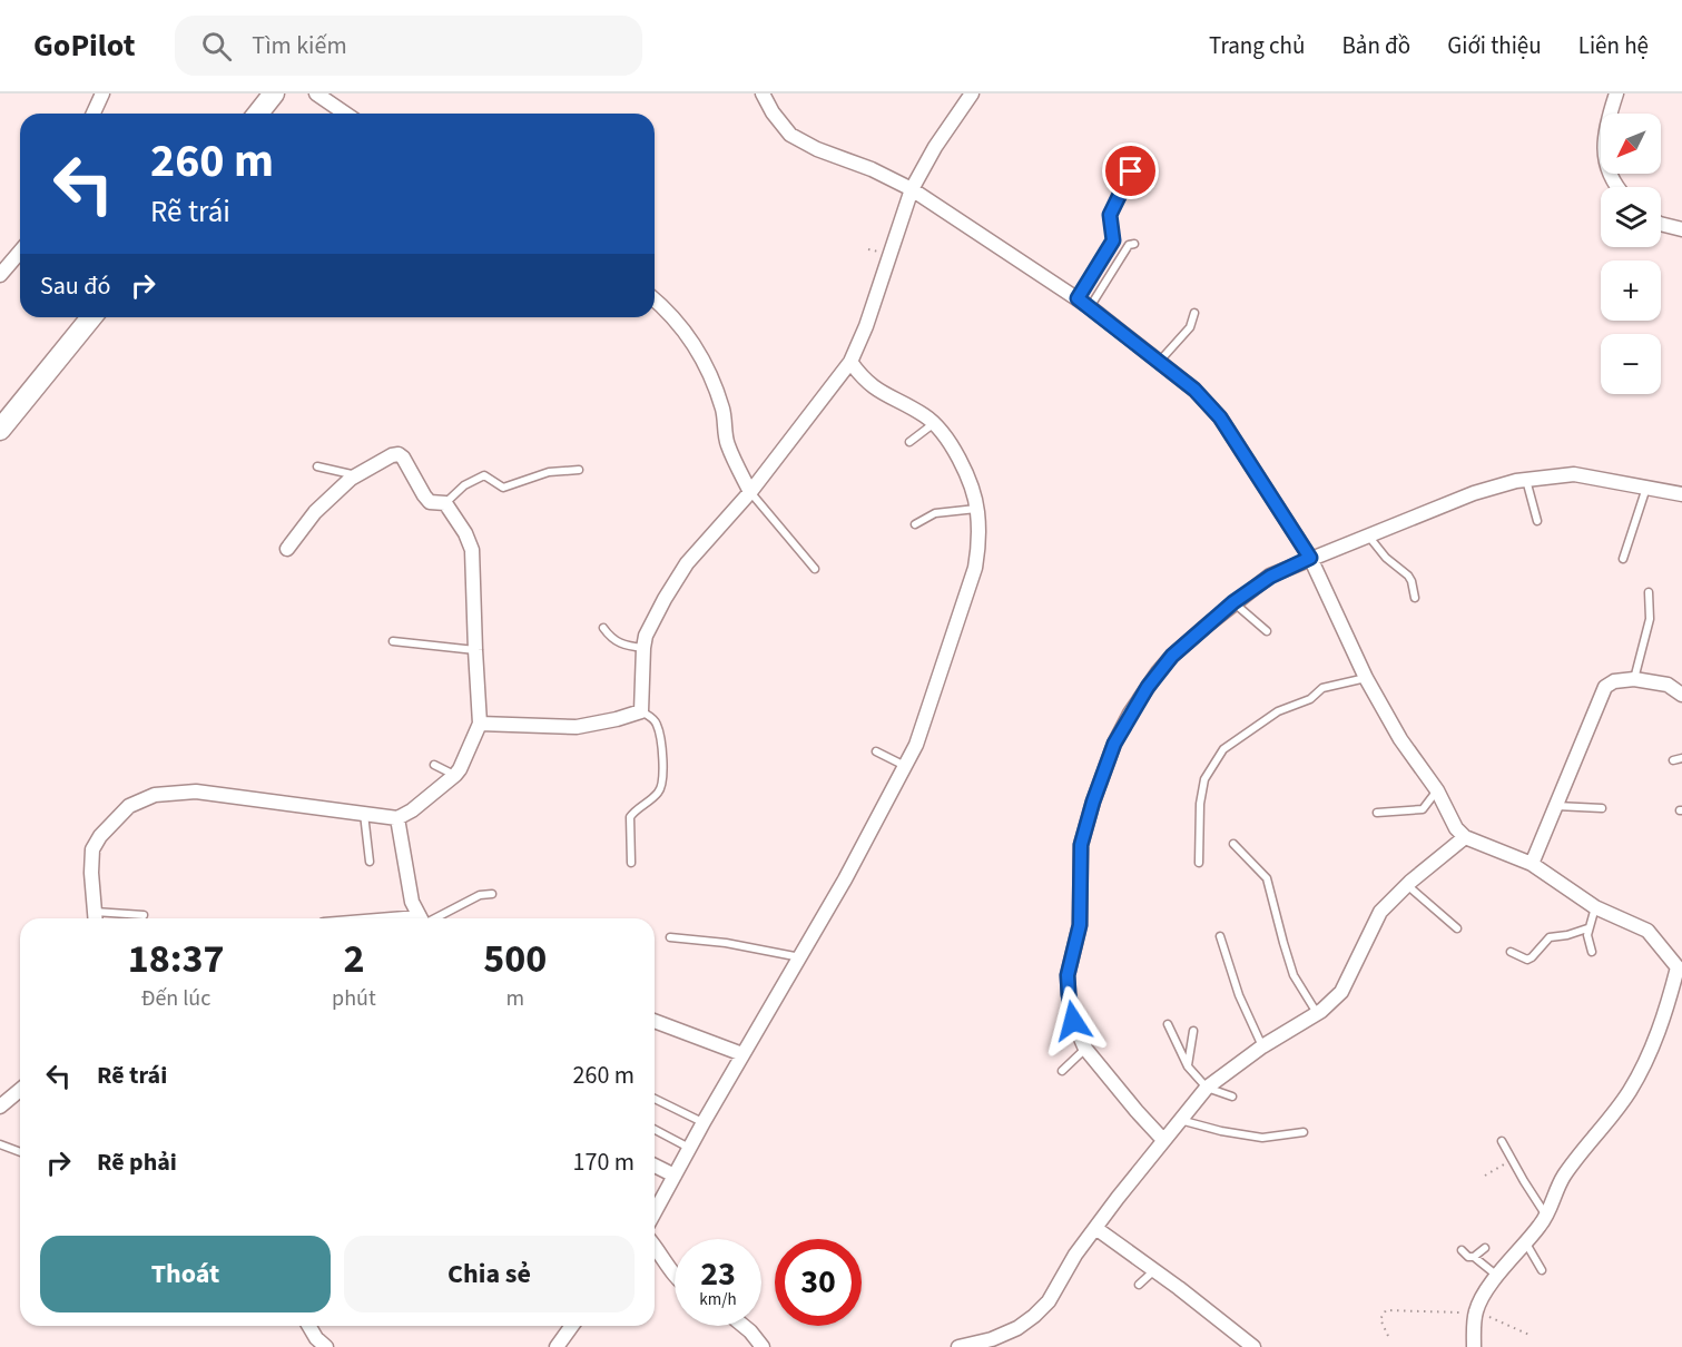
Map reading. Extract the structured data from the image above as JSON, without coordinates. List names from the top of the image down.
{
  "north": "bottom left",
  "page": {
    "header": "GoPilot",
    "search": "Tìm kiếm",
    "nav": [
      "Trang chủ",
      "Bản đồ",
      "Giới thiệu",
      "Liên hệ"
    ],
    "map_buttons": ["+", "−"],
    "turn": ["260 m", "Rẽ trái"],
    "then": "Sau đó",
    "eta": [
      "18:37",
      "Đến lúc",
      "2",
      "phút",
      "500",
      "m"
    ],
    "list": [
      {
        "name": "Rẽ trái",
        "value": "260 m"
      },
      {
        "name": "Rẽ phải",
        "value": "170 m"
      }
    ],
    "buttons": ["Thoát", "Chia sẻ"],
    "speed": "23 km/h",
    "limit": "30"
  }
}
